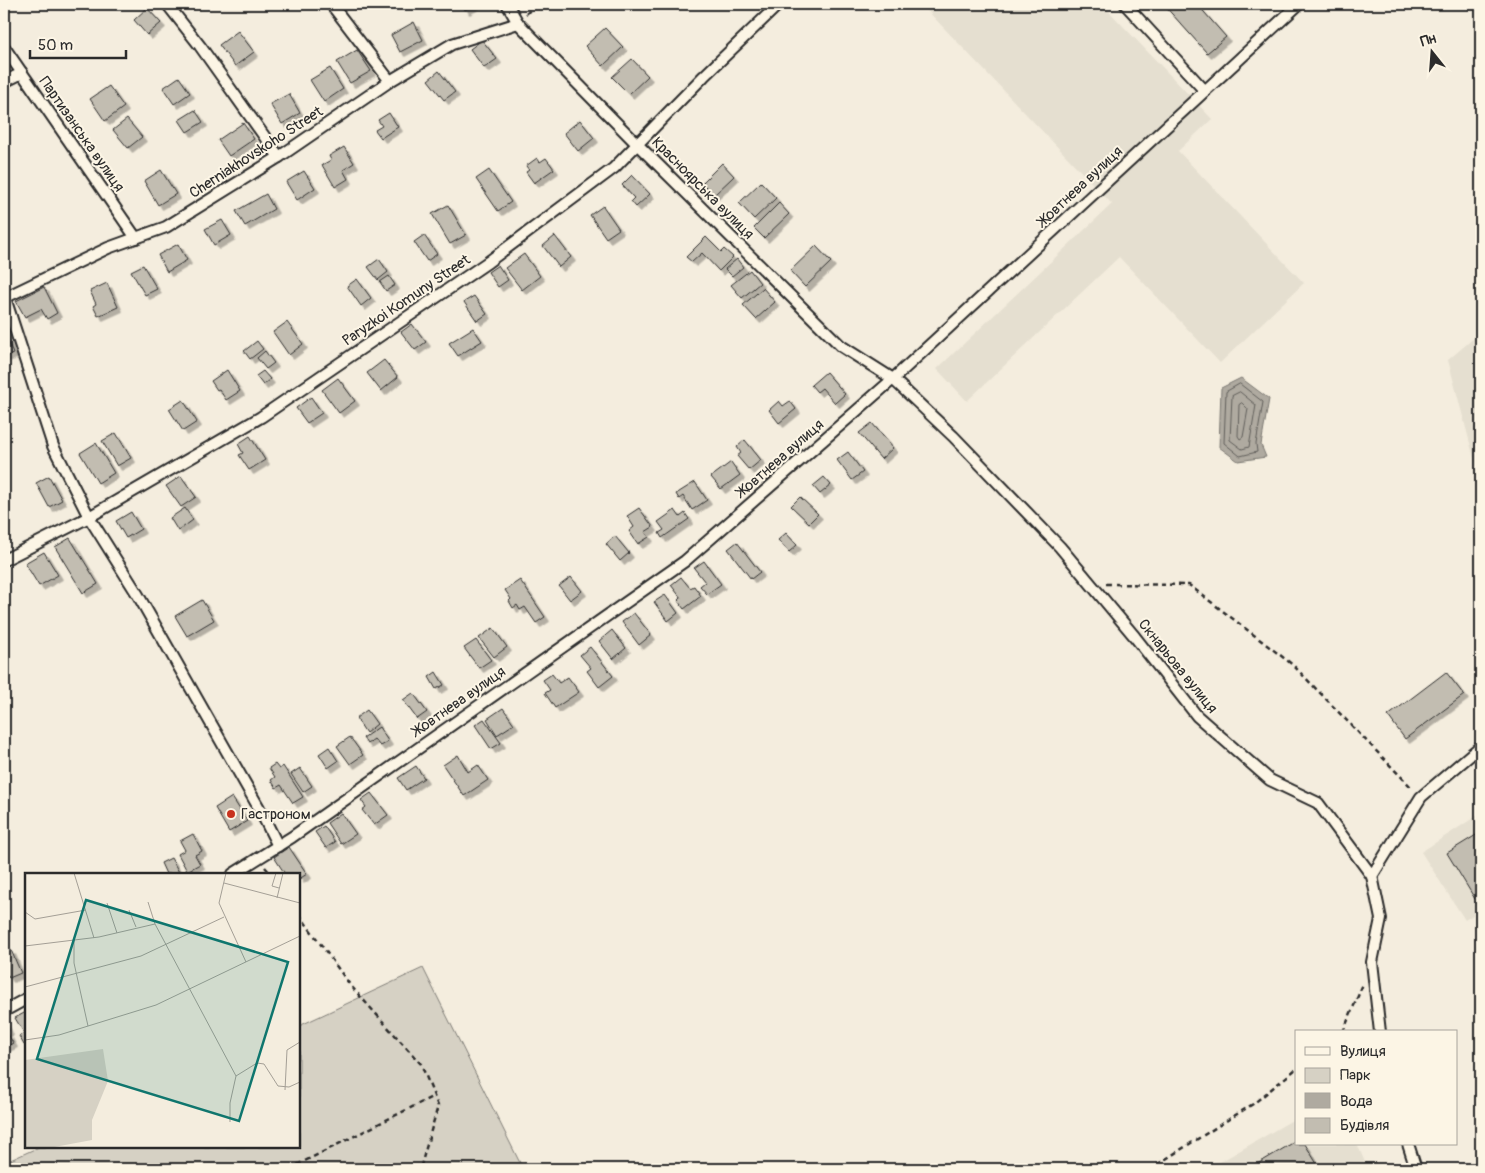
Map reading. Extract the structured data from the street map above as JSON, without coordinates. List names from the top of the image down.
{
  "streets": {
    "street": [
      "Партизанська вулиця",
      "Cherniakhovskoho Street",
      "Жовтнева вулиця",
      "Красноярська вулиця",
      "Paryzkoi Komuny Street",
      "Скнарьова вулиця"
    ]
  },
  "crossings": [
    ["Партизанська вулиця", "Cherniakhovskoho Street"],
    ["Cherniakhovskoho Street", "Красноярська вулиця"],
    ["Жовтнева вулиця", "Красноярська вулиця"],
    ["Жовтнева вулиця", "Скнарьова вулиця"],
    ["Красноярська вулиця", "Paryzkoi Komuny Street"],
    ["Красноярська вулиця", "Скнарьова вулиця"]
  ],
  "places": ["Гастроном"],
  "legend": [
    "Вулиця",
    "Парк",
    "Вода",
    "Будівля"
  ],
  "scale_bar": "50 m",
  "north": "top"
}
